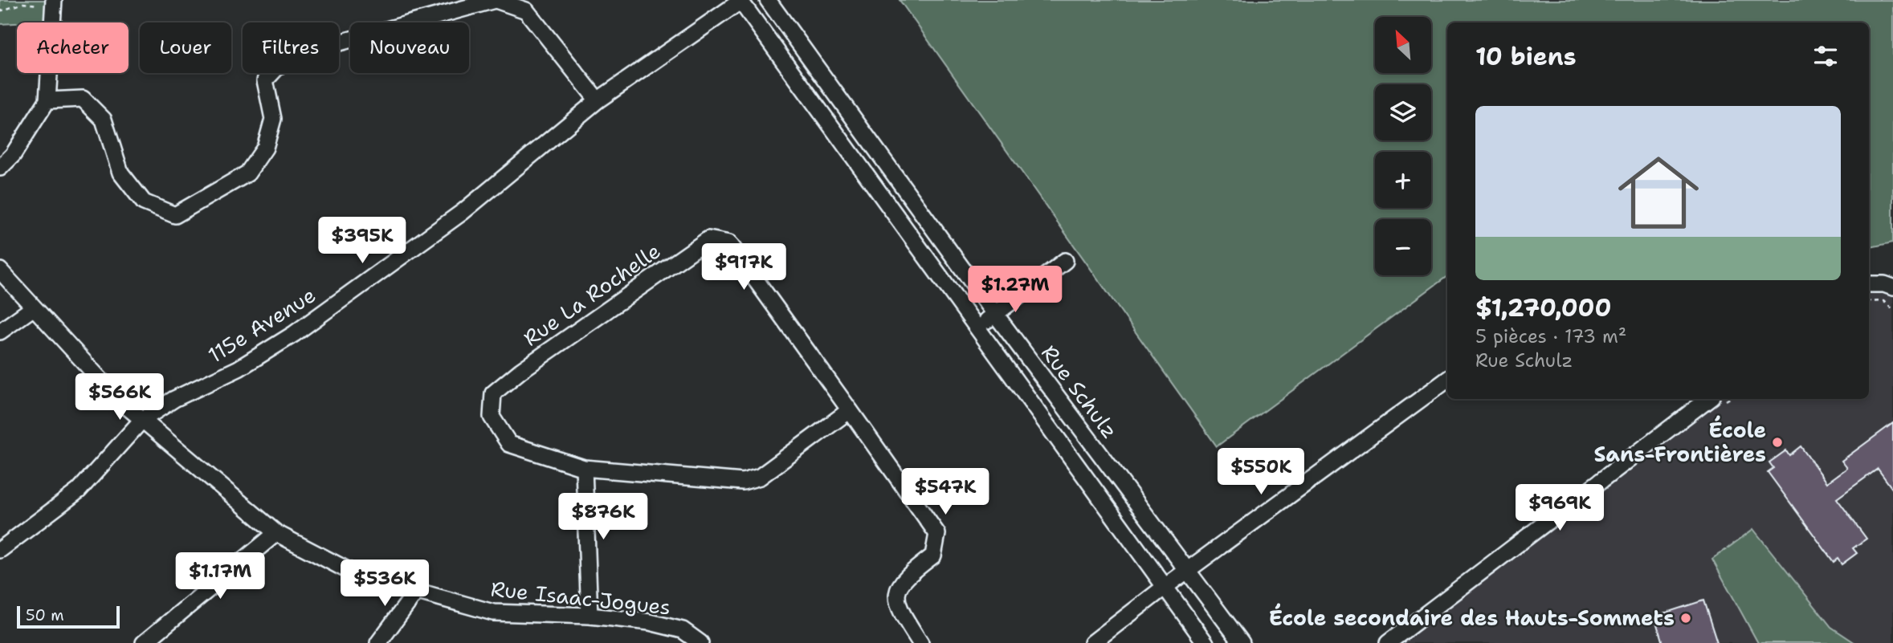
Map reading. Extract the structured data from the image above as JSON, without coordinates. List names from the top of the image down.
{
  "streets": {
    "street": [
      "Rue La Rochelle",
      "115e Avenue",
      "Rue Schulz",
      "Rue Isaac-Jogues"
    ]
  },
  "crossings": [
    ["115e Avenue", "Rue Isaac-Jogues"]
  ],
  "places": ["École Sans-Frontières", "École secondaire des Hauts-Sommets"],
  "scale_bar": "50 m",
  "north": "top left",
  "page": {
    "map_buttons": ["+", "−"],
    "chip": [
      "Acheter",
      "Louer",
      "Filtres",
      "Nouveau"
    ],
    "heading": "10 biens",
    "list": [
      {
        "name": "$1,270,000",
        "note": "5 pièces · 173 m² · Rue Schulz"
      }
    ],
    "price": [
      "$395K",
      "$917K",
      "$1.27M",
      "$566K",
      "$550K",
      "$547K",
      "$969K",
      "$876K",
      "$1.17M",
      "$536K"
    ],
    "scale": "50 m"
  }
}
